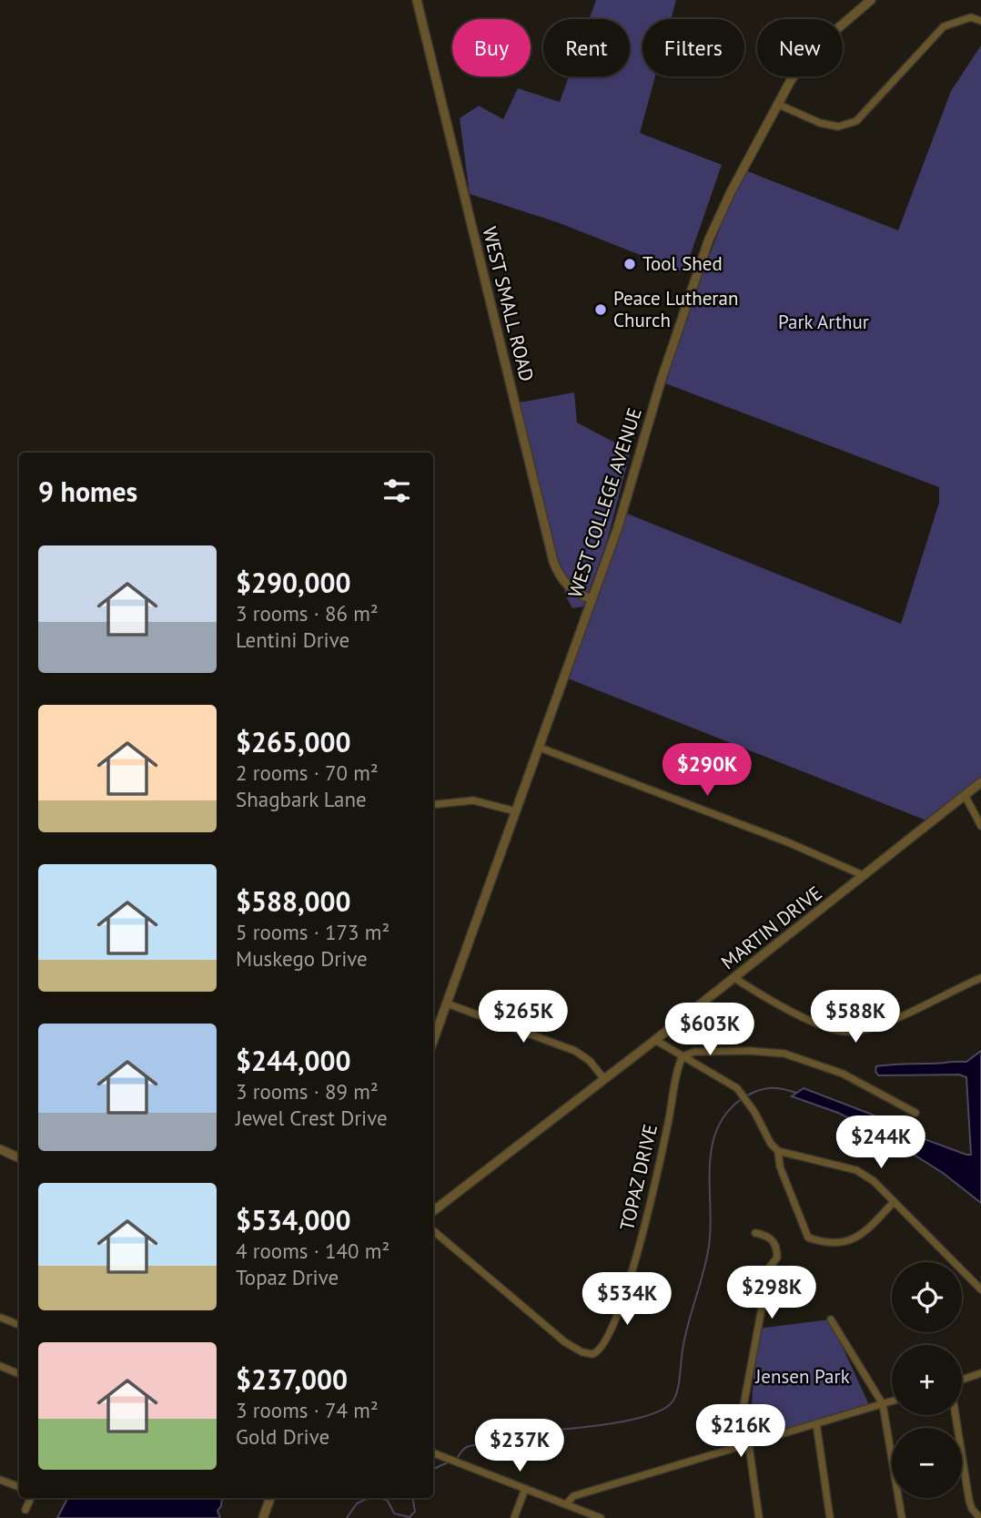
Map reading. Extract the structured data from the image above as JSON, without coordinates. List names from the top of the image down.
{
  "streets": {
    "street": [
      "WEST SMALL ROAD",
      "WEST COLLEGE AVENUE",
      "MARTIN DRIVE",
      "TOPAZ DRIVE"
    ]
  },
  "crossings": [
    ["WEST SMALL ROAD", "WEST COLLEGE AVENUE"]
  ],
  "parks": ["Park Arthur", "Jensen Park"],
  "places": ["Tool Shed", "Peace Lutheran Church"],
  "page": {
    "chip": [
      "Buy",
      "Rent",
      "Filters",
      "New"
    ],
    "heading": "9 homes",
    "list": [
      {
        "name": "$290,000",
        "note": "3 rooms · 86 m² · Lentini Drive"
      },
      {
        "name": "$265,000",
        "note": "2 rooms · 70 m² · Shagbark Lane"
      },
      {
        "name": "$588,000",
        "note": "5 rooms · 173 m² · Muskego Drive"
      },
      {
        "name": "$244,000",
        "note": "3 rooms · 89 m² · Jewel Crest Drive"
      },
      {
        "name": "$534,000",
        "note": "4 rooms · 140 m² · Topaz Drive"
      },
      {
        "name": "$237,000",
        "note": "3 rooms · 74 m² · Gold Drive"
      }
    ],
    "price": [
      "$290K",
      "$265K",
      "$588K",
      "$603K",
      "$244K",
      "$298K",
      "$534K",
      "$216K",
      "$237K"
    ],
    "map_buttons": ["+", "−"]
  }
}
